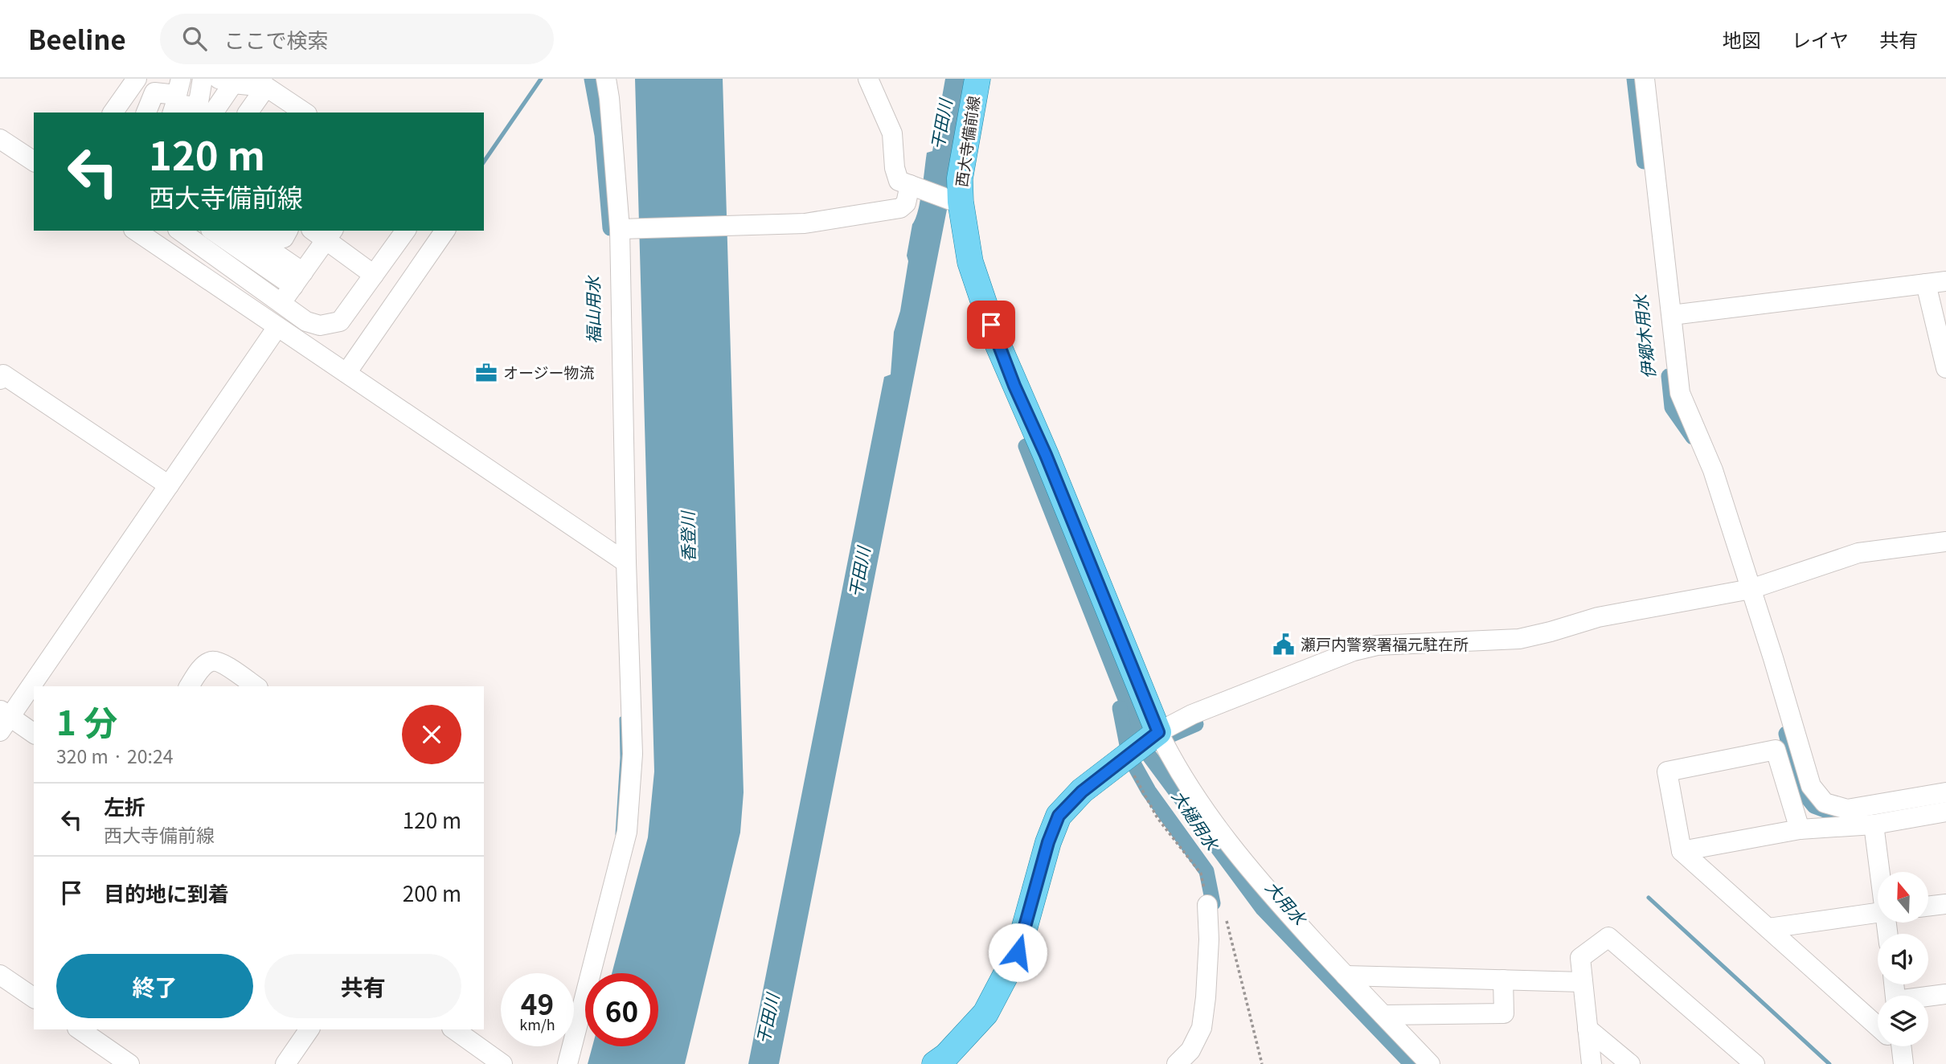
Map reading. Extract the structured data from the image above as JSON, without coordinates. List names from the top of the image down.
{
  "streets": {
    "main road": ["西大寺備前線"]
  },
  "water": [
    "干田川",
    "福山用水",
    "伊郷木用水",
    "香登川",
    "大樋用水",
    "大用水"
  ],
  "places": {
    "office": ["オージー物流"],
    "public building": ["瀬戸内警察署福元駐在所"]
  },
  "north": "top",
  "page": {
    "header": "Beeline",
    "search": "ここで検索",
    "nav": ["地図", "レイヤ", "共有"],
    "turn": ["120 m", "西大寺備前線"],
    "heading": ["1 分", "320 m · 20:24"],
    "list": [
      {
        "name": "左折",
        "note": "西大寺備前線",
        "value": "120 m"
      },
      {
        "name": "目的地に到着",
        "value": "200 m"
      }
    ],
    "buttons": ["終了", "共有"],
    "speed": "49 km/h",
    "limit": "60"
  }
}
